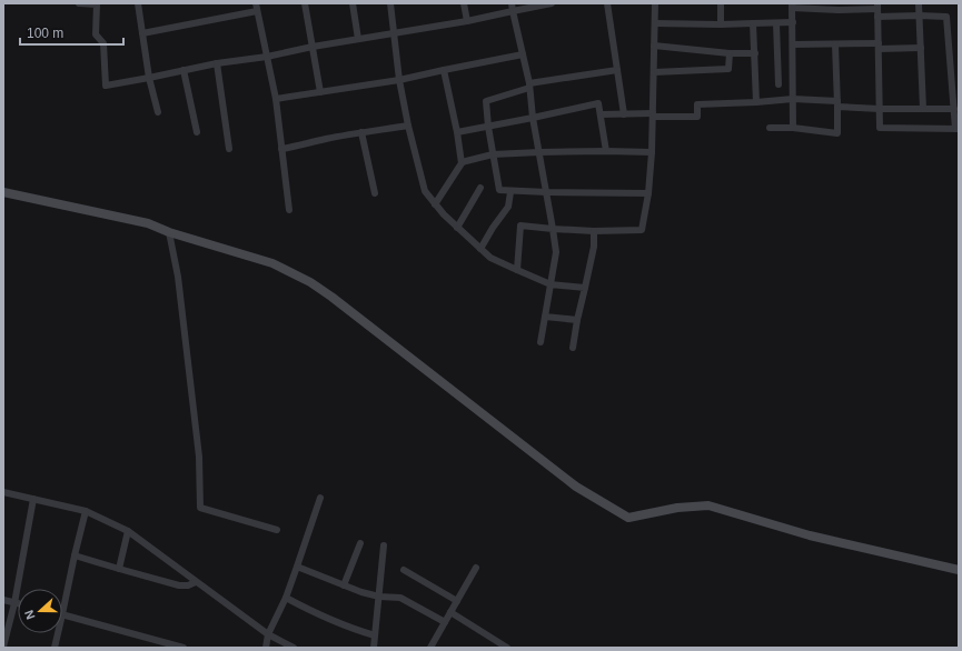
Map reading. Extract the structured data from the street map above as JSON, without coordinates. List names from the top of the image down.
{
  "scale_bar": "100 m",
  "north": "left"
}
